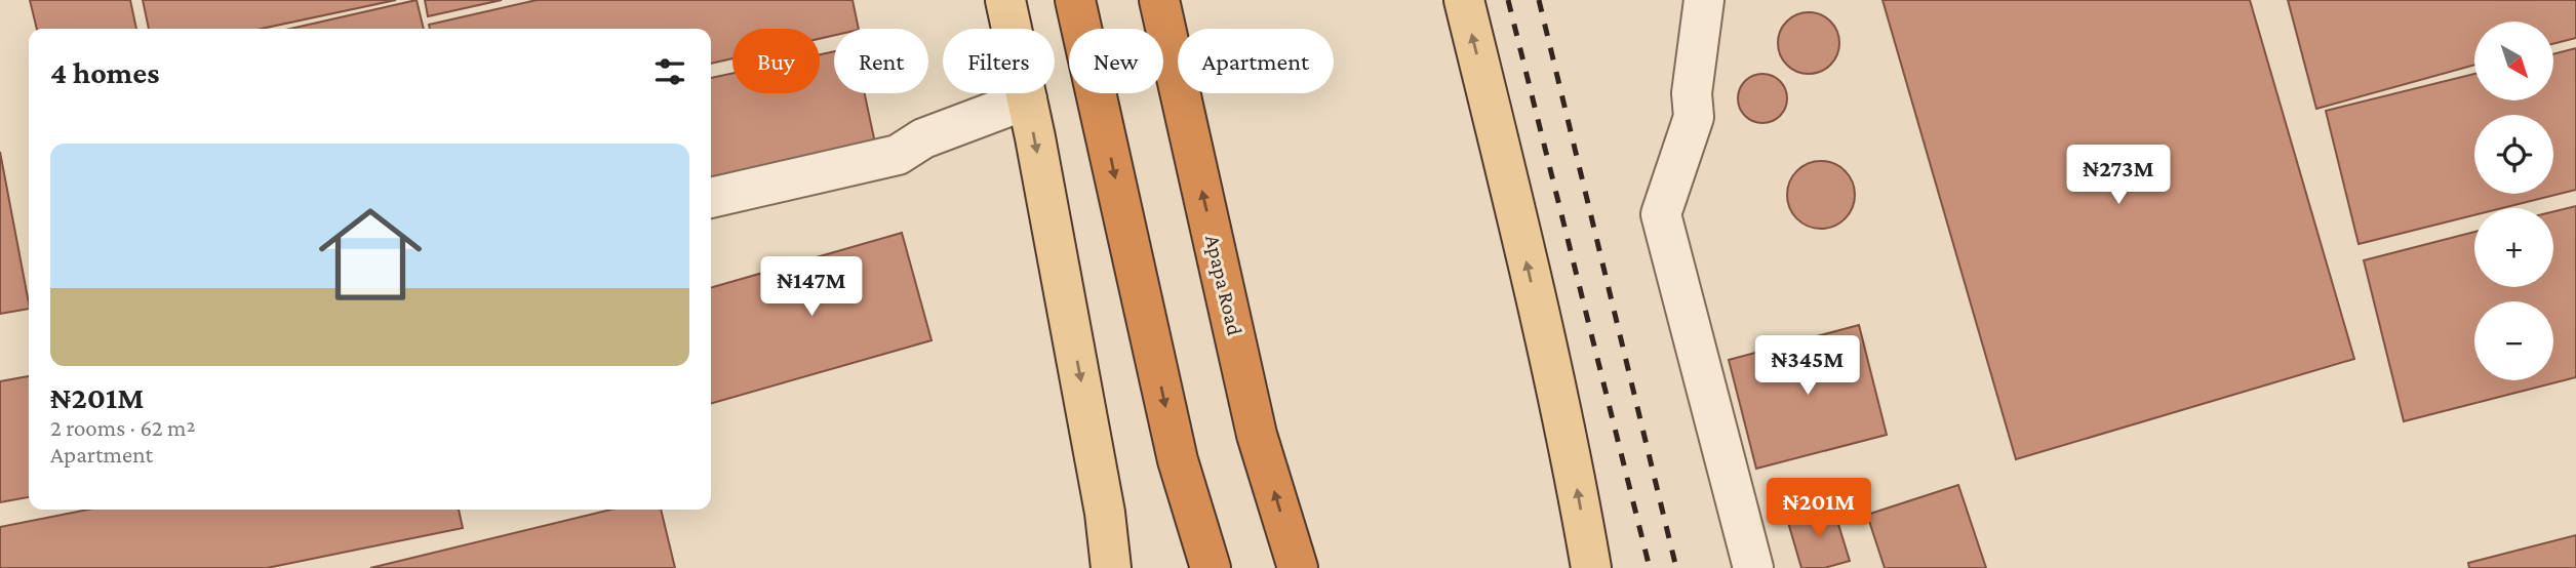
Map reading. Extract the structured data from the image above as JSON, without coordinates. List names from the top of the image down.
{
  "streets": {
    "highway": ["Apapa Road"]
  },
  "north": "bottom right",
  "page": {
    "map_buttons": ["+", "−"],
    "chip": [
      "Buy",
      "Rent",
      "Filters",
      "New",
      "Apartment"
    ],
    "heading": "4 homes",
    "list": [
      {
        "name": "₦201M",
        "note": "2 rooms · 62 m² · Apartment"
      }
    ],
    "price": [
      "₦273M",
      "₦147M",
      "₦345M",
      "₦201M"
    ]
  }
}
